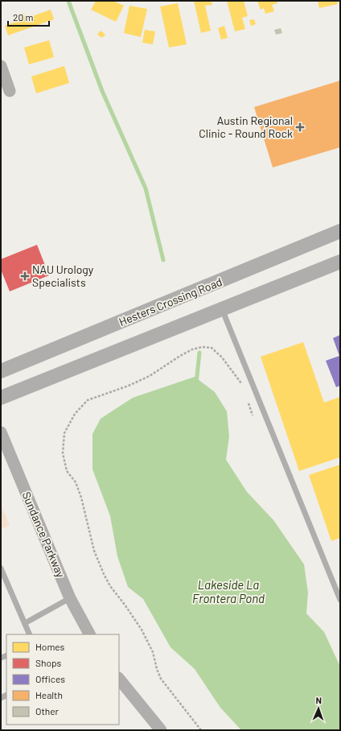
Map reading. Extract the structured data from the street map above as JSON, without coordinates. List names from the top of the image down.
{
  "streets": {
    "street": ["Hesters Crossing Road", "Sundance Parkway"]
  },
  "water": ["Lakeside La Frontera Pond"],
  "places": {
    "health": ["Austin Regional Clinic - Round Rock", "NAU Urology Specialists"]
  },
  "legend": [
    "Homes",
    "Shops",
    "Offices",
    "Health",
    "Other"
  ],
  "scale_bar": "20 m",
  "north": "top"
}
